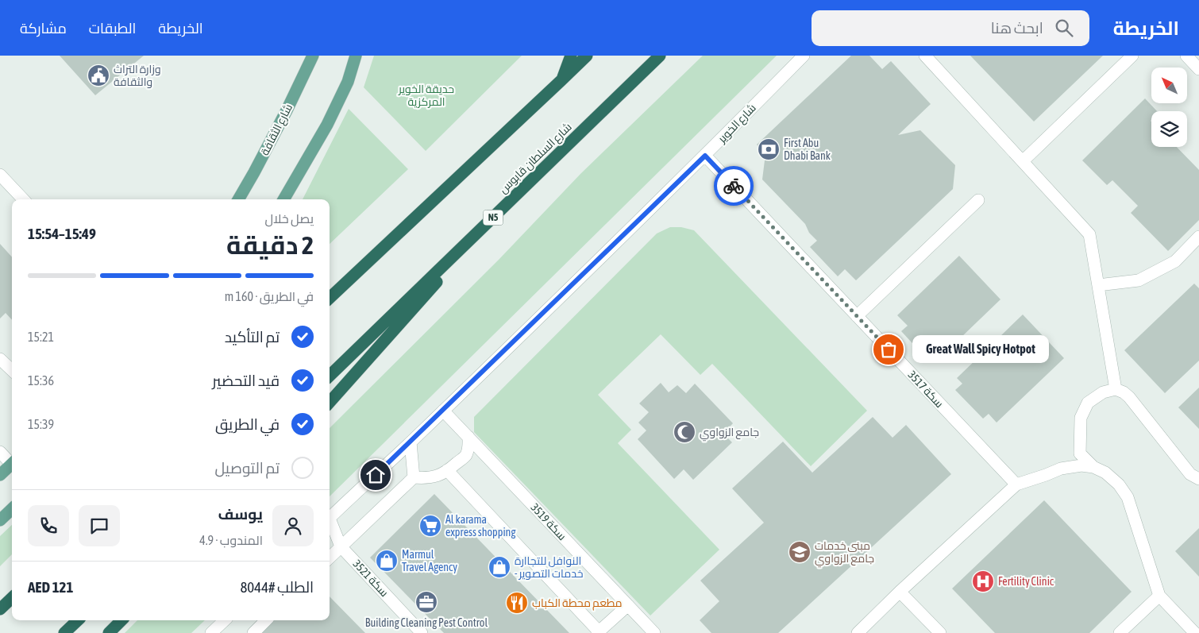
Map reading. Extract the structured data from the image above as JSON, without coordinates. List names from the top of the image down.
{
  "streets": {
    "highway": ["شارع السلطان قابوس", "N5"],
    "main road": ["شارع الثقافة"],
    "street": [
      "شارع الخوير",
      "سكة 3517",
      "سكة 3519",
      "سكة 3521"
    ]
  },
  "crossings": [
    ["شارع الخوير", "سكة 3517"],
    ["شارع الخوير", "سكة 3519"]
  ],
  "parks": ["حديقة الخوير المركزية"],
  "places": {
    "public building": ["وزارة التراث والثقافة"],
    "bank": ["First Abu Dhabi Bank"],
    "other": ["Great Wall Spicy Hotpot"],
    "mosque": ["جامع الزواوي"],
    "supermarket": ["Al karama express shopping"],
    "school or university": ["مبنى خدمات جامع الزواوي"],
    "shop": ["Marmul Travel Agency", "النوافل للتجاارة - خدمات التصوير"],
    "hospital": ["Fertility Clinic"],
    "office": ["Building Cleaning Pest Control"],
    "restaurant": ["مطعم محطة الكباب"]
  },
  "north": "top left",
  "page": {
    "header": "الخريطة",
    "search": "ابحث هنا",
    "nav": ["الخريطة", "الطبقات", "مشاركة"],
    "heading": ["2 دقيقة", "يصل خلال", "15:49–15:54"],
    "panel": [
      "يوسف",
      "المندوب · 4.9",
      "الطلب #8044",
      "AED 121"
    ],
    "bar": "في الطريق · 160 m",
    "list": [
      ["تم التأكيد", "15:21"],
      ["قيد التحضير", "15:36"],
      ["في الطريق", "15:39"],
      "تم التوصيل"
    ],
    "bubble": "Great Wall Spicy Hotpot"
  }
}
